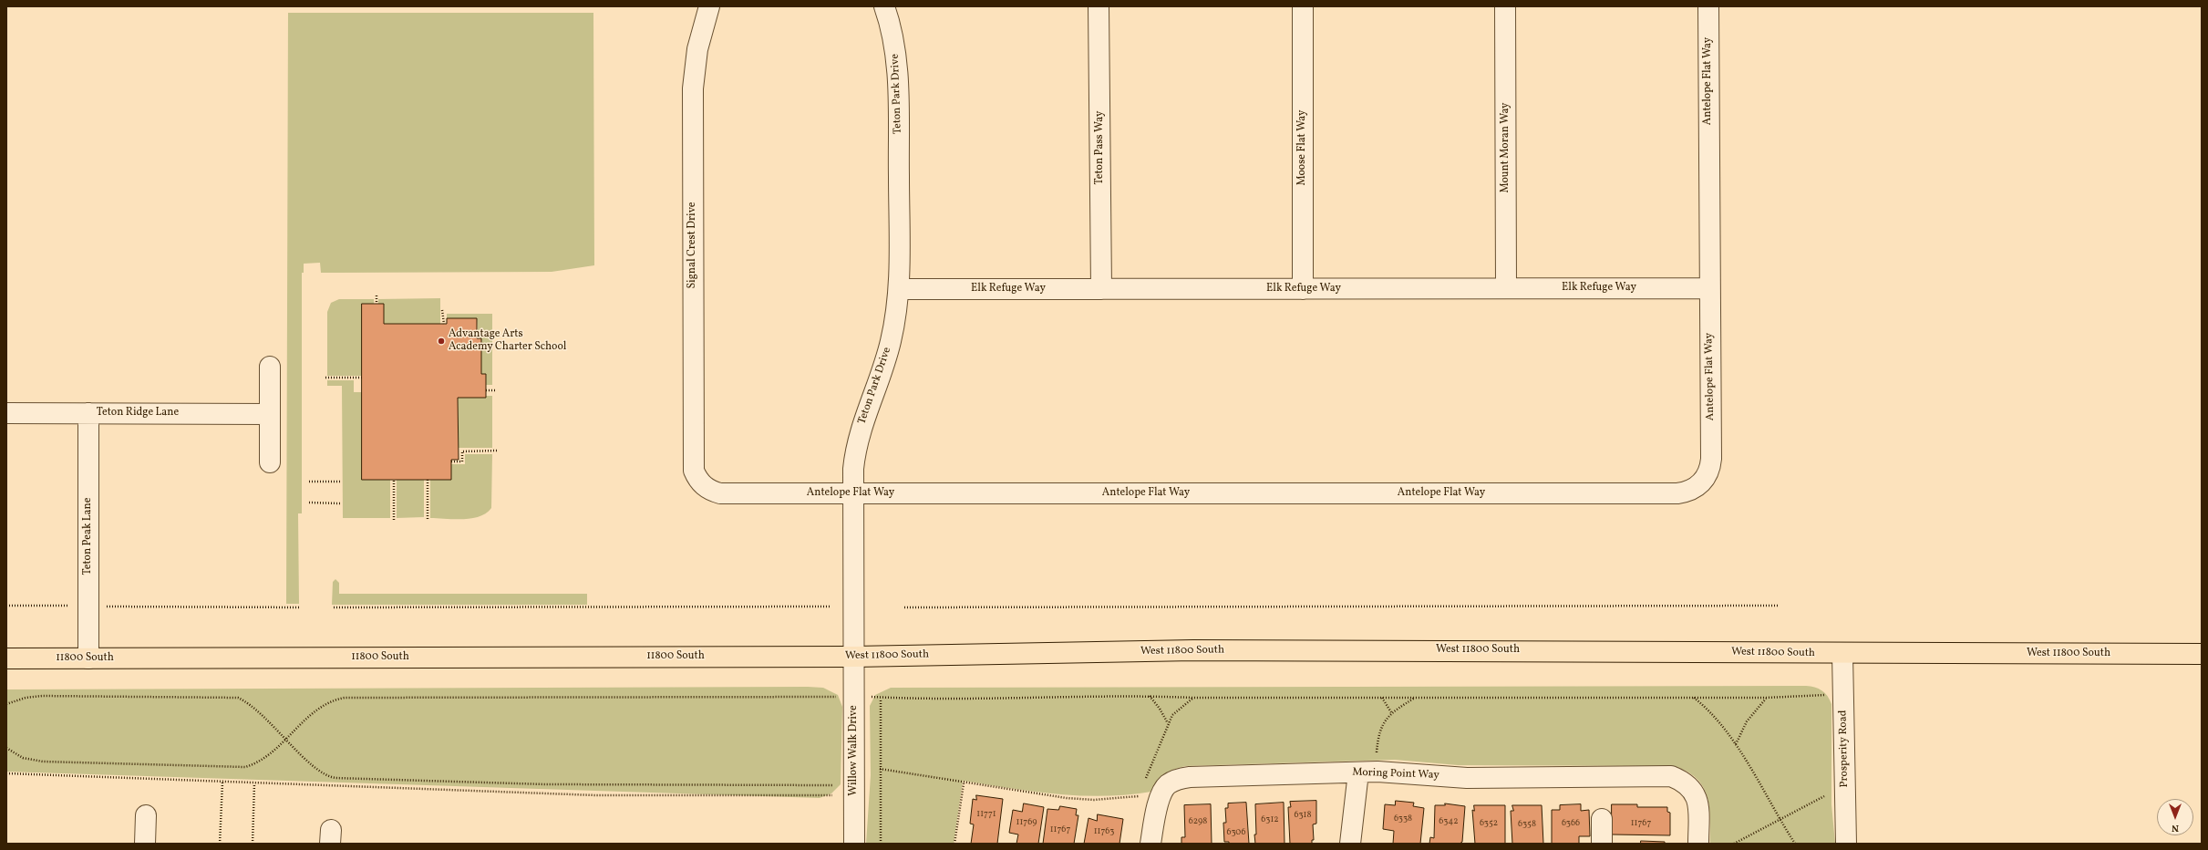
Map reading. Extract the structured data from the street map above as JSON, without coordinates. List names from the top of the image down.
{
  "streets": {
    "main road": ["West 11800 South", "11800 South"],
    "street": [
      "Antelope Flat Way",
      "Teton Park Drive",
      "Teton Pass Way",
      "Moose Flat Way",
      "Mount Moran Way",
      "Signal Crest Drive",
      "Elk Refuge Way",
      "Teton Ridge Lane",
      "Teton Peak Lane",
      "Prosperity Road",
      "Willow Walk Drive",
      "Moring Point Way"
    ]
  },
  "crossings": [
    ["Antelope Flat Way", "Teton Park Drive"],
    ["Antelope Flat Way", "Signal Crest Drive"],
    ["Antelope Flat Way", "Elk Refuge Way"],
    ["Teton Park Drive", "Elk Refuge Way"],
    ["Teton Park Drive", "West 11800 South"],
    ["Teton Park Drive", "Willow Walk Drive"],
    ["Teton Pass Way", "Elk Refuge Way"],
    ["Moose Flat Way", "Elk Refuge Way"],
    ["Mount Moran Way", "Elk Refuge Way"],
    ["Teton Ridge Lane", "Teton Peak Lane"],
    ["Teton Peak Lane", "11800 South"],
    ["West 11800 South", "11800 South"],
    ["West 11800 South", "Prosperity Road"],
    ["West 11800 South", "Willow Walk Drive"]
  ],
  "places": ["Advantage Arts Academy Charter School"],
  "house_numbers": [
    "11771",
    "6318",
    "6338",
    "6312",
    "6298",
    "6342",
    "11769",
    "6352",
    "6366",
    "11767",
    "6358",
    "11767",
    "11763",
    "6306"
  ],
  "north": "bottom"
}
